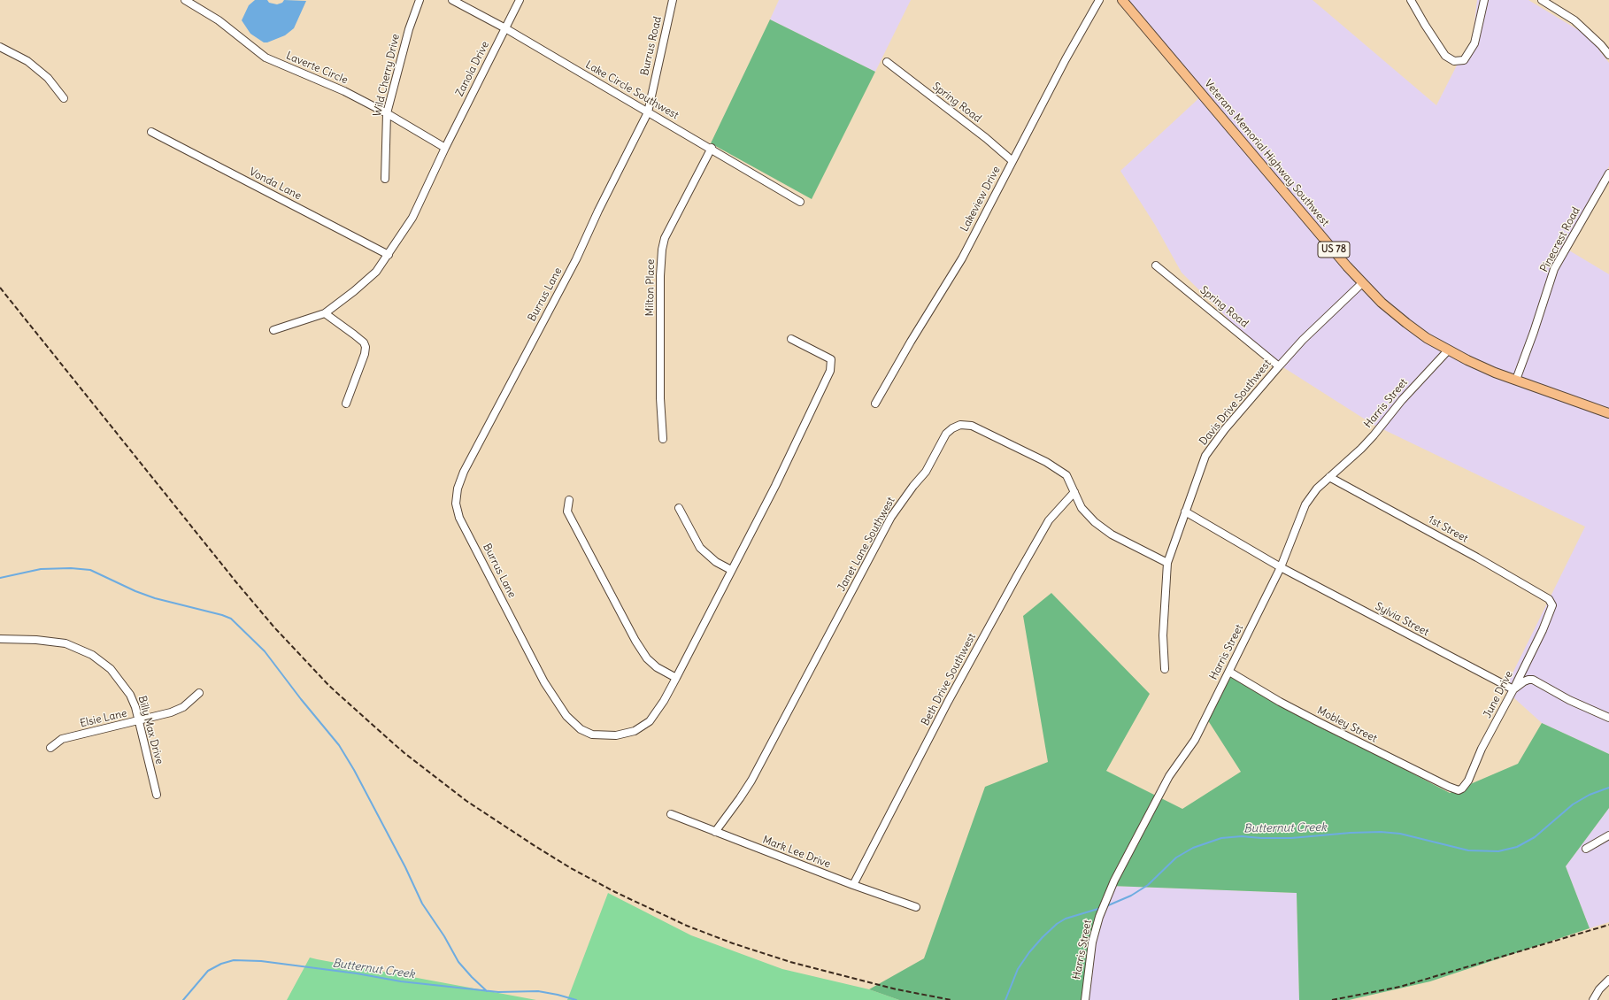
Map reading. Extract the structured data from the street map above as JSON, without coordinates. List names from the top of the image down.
{
  "streets": {
    "main road": ["Veterans Memorial Highway Southwest", "US 78"],
    "street": [
      "Burrus Road",
      "Laverte Circle",
      "Zanola Drive",
      "Wild Cherry Drive",
      "Lake Circle Southwest",
      "Spring Road",
      "Vonda Lane",
      "Lakeview Drive",
      "Pinecrest Road",
      "Milton Place",
      "Burrus Lane",
      "Davis Drive Southwest",
      "Harris Street",
      "1st Street",
      "Janet Lane Southwest",
      "Sylvia Street",
      "Beth Drive Southwest",
      "June Drive",
      "Elsie Lane",
      "Mobley Street",
      "Billy Max Drive",
      "Mark Lee Drive"
    ]
  },
  "crossings": [
    ["Burrus Road", "Lake Circle Southwest"],
    ["Burrus Road", "Burrus Lane"],
    ["Laverte Circle", "Zanola Drive"],
    ["Laverte Circle", "Wild Cherry Drive"],
    ["Zanola Drive", "Lake Circle Southwest"],
    ["Zanola Drive", "Vonda Lane"],
    ["Lake Circle Southwest", "Milton Place"],
    ["Lake Circle Southwest", "Burrus Lane"],
    ["Spring Road", "Lakeview Drive"],
    ["Spring Road", "Davis Drive Southwest"],
    ["Veterans Memorial Highway Southwest", "Pinecrest Road"],
    ["Veterans Memorial Highway Southwest", "Davis Drive Southwest"],
    ["Veterans Memorial Highway Southwest", "Harris Street"],
    ["Davis Drive Southwest", "Janet Lane Southwest"],
    ["Davis Drive Southwest", "Sylvia Street"],
    ["Harris Street", "1st Street"],
    ["Harris Street", "Sylvia Street"],
    ["Harris Street", "Mobley Street"],
    ["1st Street", "June Drive"],
    ["Janet Lane Southwest", "Beth Drive Southwest"],
    ["Janet Lane Southwest", "Mark Lee Drive"],
    ["Sylvia Street", "June Drive"],
    ["Beth Drive Southwest", "Mark Lee Drive"],
    ["June Drive", "Mobley Street"],
    ["Elsie Lane", "Billy Max Drive"]
  ],
  "water": ["Butternut Creek"]
}
